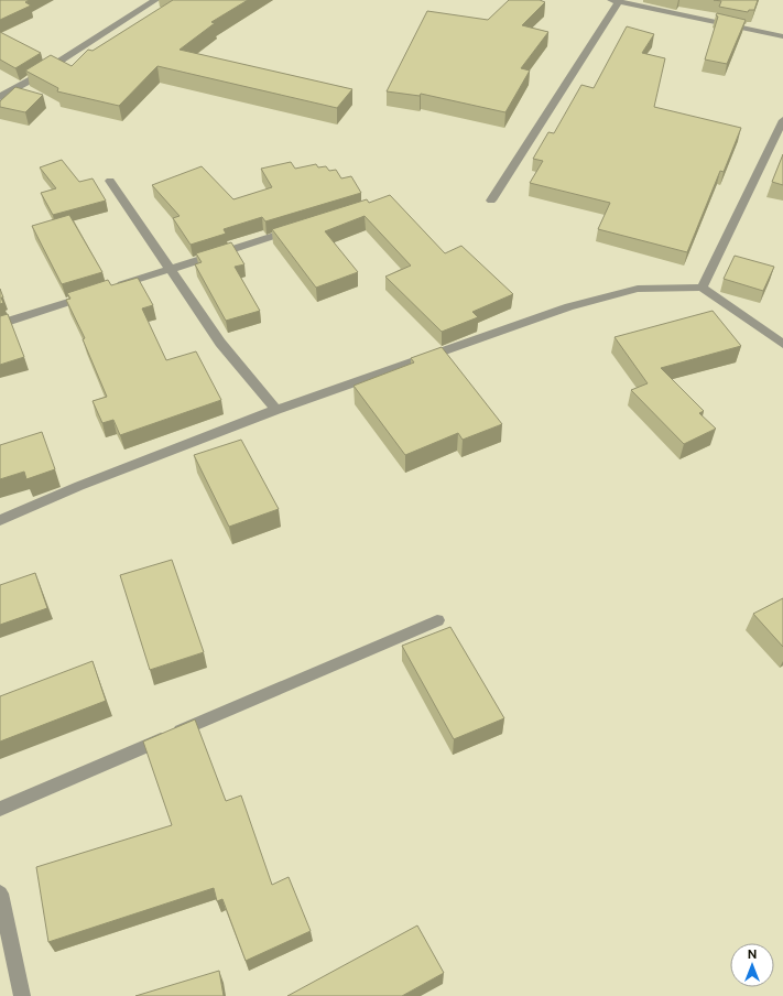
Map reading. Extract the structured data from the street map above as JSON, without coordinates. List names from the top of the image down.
{
  "north": "top"
}
